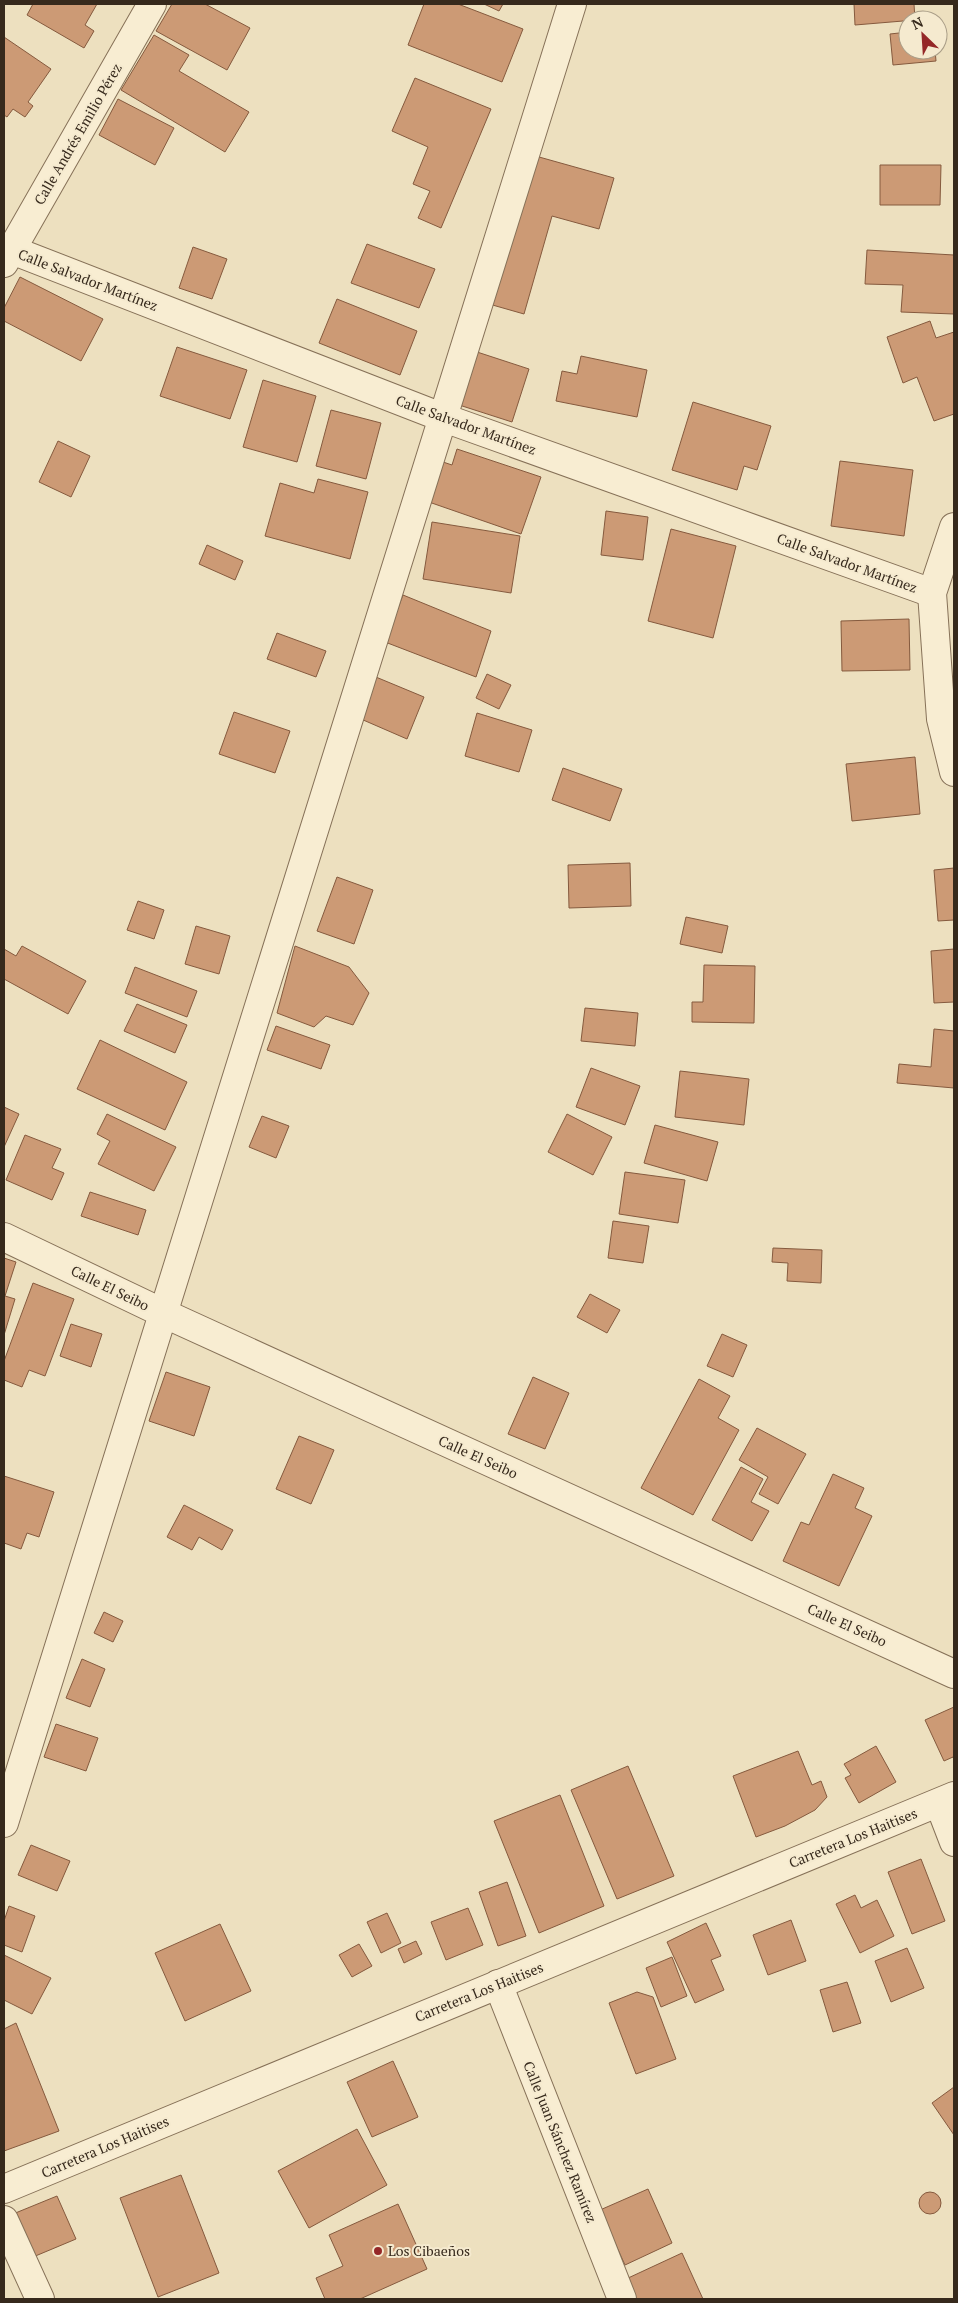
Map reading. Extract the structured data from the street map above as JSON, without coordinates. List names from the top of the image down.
{
  "streets": {
    "street": [
      "Calle Andrés Emilio Pérez",
      "Calle Salvador Martínez",
      "Calle El Seibo",
      "Carretera Los Haitises",
      "Calle Juan Sánchez Ramírez"
    ]
  },
  "crossings": [
    ["Calle Andrés Emilio Pérez", "Calle Salvador Martínez"],
    ["Carretera Los Haitises", "Calle Juan Sánchez Ramírez"]
  ],
  "places": ["Los Cibaeños"],
  "north": "top left"
}
